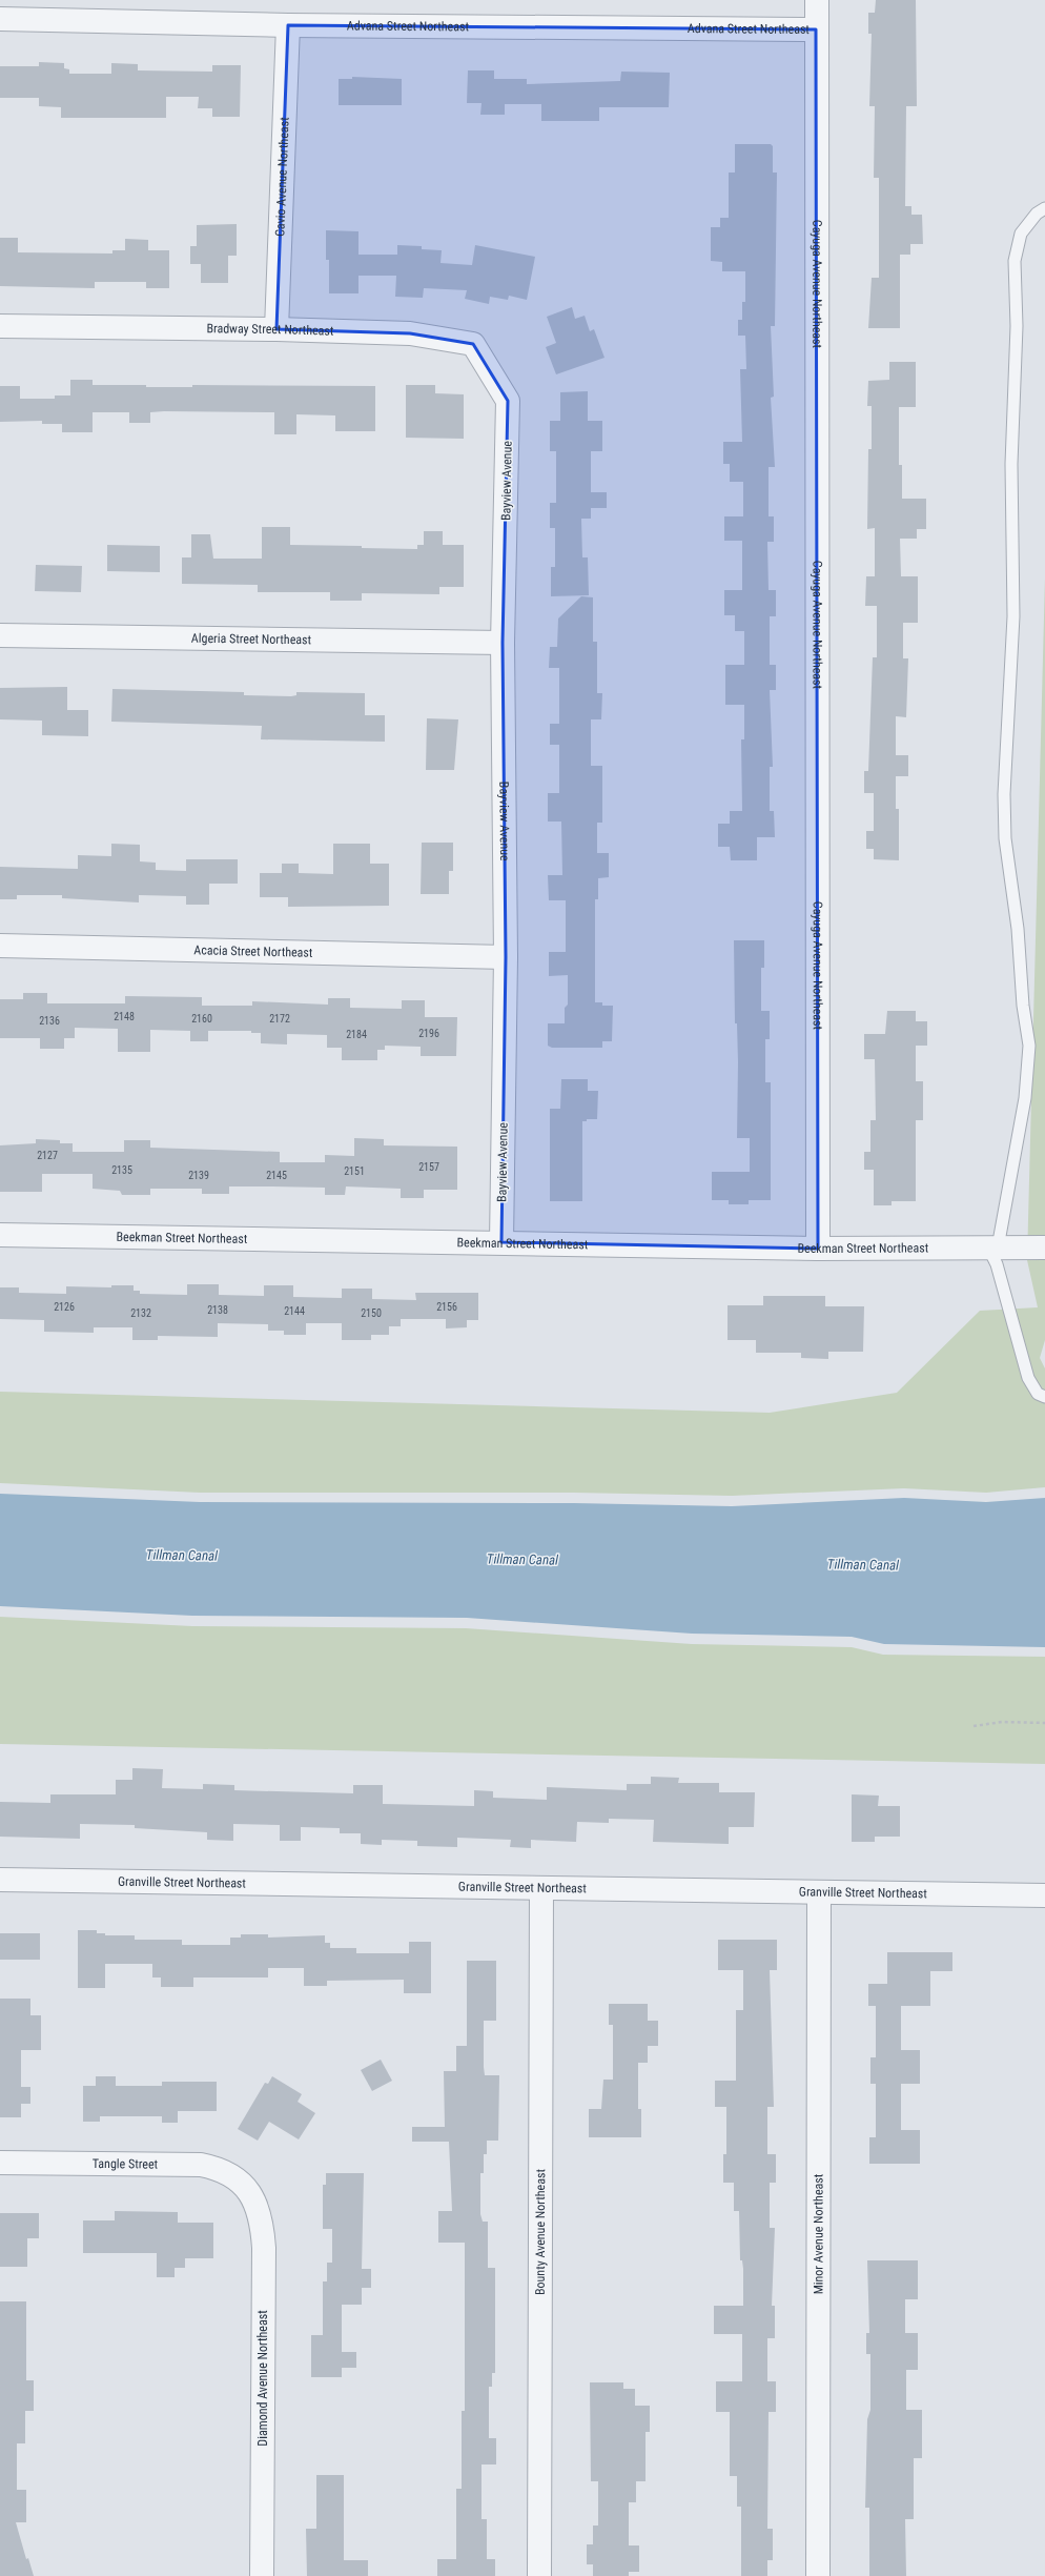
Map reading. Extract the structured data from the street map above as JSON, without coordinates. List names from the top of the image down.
{
  "streets": {
    "street": [
      "Advana Street Northeast",
      "Cavio Avenue Northeast",
      "Cayuga Avenue Northeast",
      "Bradway Street Northeast",
      "Bayview Avenue",
      "Algeria Street Northeast",
      "Acacia Street Northeast",
      "Beekman Street Northeast",
      "Granville Street Northeast",
      "Tangle Street",
      "Bounty Avenue Northeast",
      "Minor Avenue Northeast",
      "Diamond Avenue Northeast"
    ]
  },
  "crossings": [
    ["Advana Street Northeast", "Cavio Avenue Northeast"],
    ["Advana Street Northeast", "Cayuga Avenue Northeast"],
    ["Cavio Avenue Northeast", "Bradway Street Northeast"],
    ["Cayuga Avenue Northeast", "Beekman Street Northeast"],
    ["Bradway Street Northeast", "Bayview Avenue"],
    ["Bayview Avenue", "Algeria Street Northeast"],
    ["Bayview Avenue", "Acacia Street Northeast"],
    ["Bayview Avenue", "Beekman Street Northeast"],
    ["Granville Street Northeast", "Bounty Avenue Northeast"],
    ["Granville Street Northeast", "Minor Avenue Northeast"],
    ["Tangle Street", "Diamond Avenue Northeast"]
  ],
  "water": ["Tillman Canal"],
  "house_numbers": [
    "2148",
    "2160",
    "2172",
    "2136",
    "2196",
    "2184",
    "2127",
    "2157",
    "2135",
    "2151",
    "2139",
    "2145",
    "2126",
    "2156",
    "2138",
    "2144",
    "2132",
    "2150"
  ]
}
